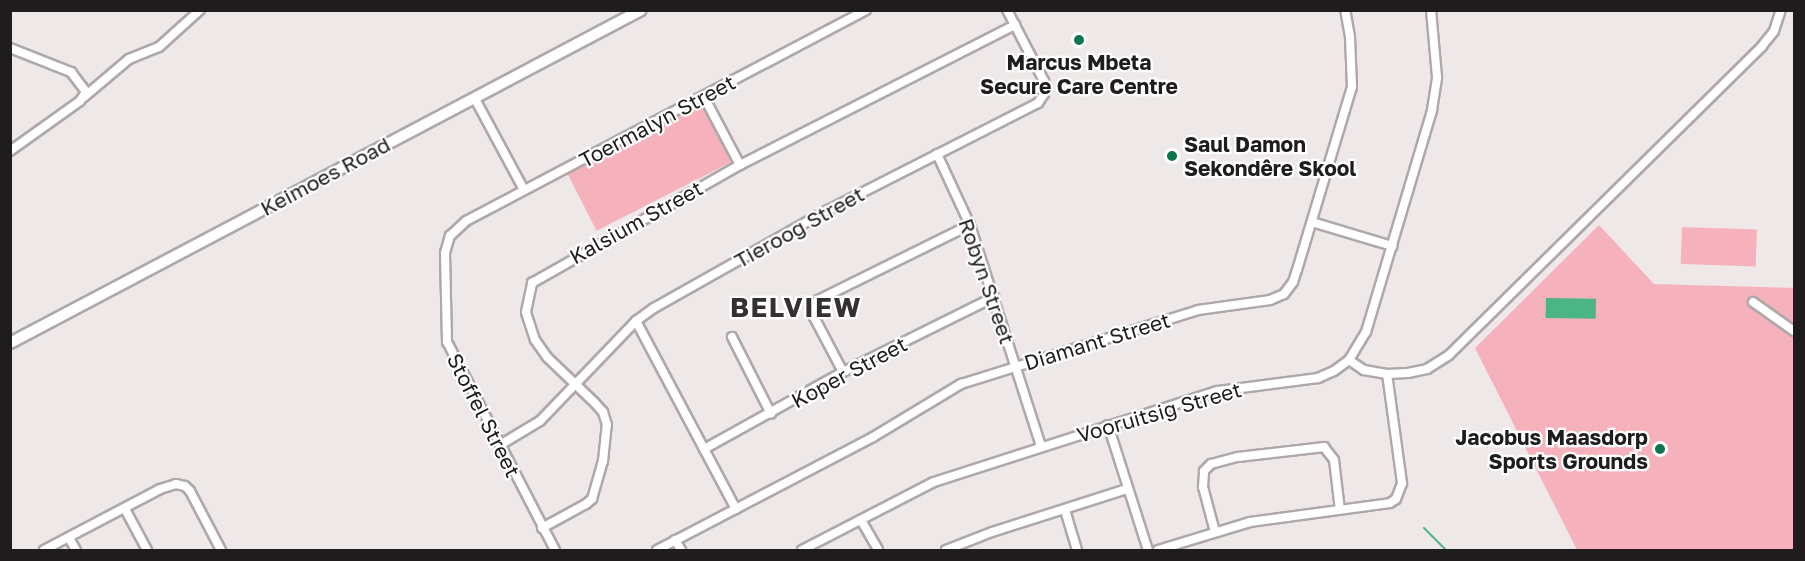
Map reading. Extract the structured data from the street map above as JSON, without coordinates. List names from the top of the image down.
{
  "streets": {
    "street": [
      "Toermalyn Street",
      "Keimoes Road",
      "Kalsium Street",
      "Tieroog Street",
      "Robyn Street",
      "Diamant Street",
      "Koper Street",
      "Vooruitsig Street",
      "Stoffel Street"
    ]
  },
  "crossings": [
    ["Toermalyn Street", "Stoffel Street"],
    ["Kalsium Street", "Tieroog Street"],
    ["Kalsium Street", "Stoffel Street"],
    ["Tieroog Street", "Robyn Street"],
    ["Tieroog Street", "Stoffel Street"],
    ["Robyn Street", "Diamant Street"],
    ["Robyn Street", "Koper Street"],
    ["Robyn Street", "Vooruitsig Street"]
  ],
  "districts": ["BELVIEW"],
  "places": ["Marcus Mbeta Secure Care Centre", "Saul Damon Sekondêre Skool", "Jacobus Maasdorp Sports Grounds"]
}
